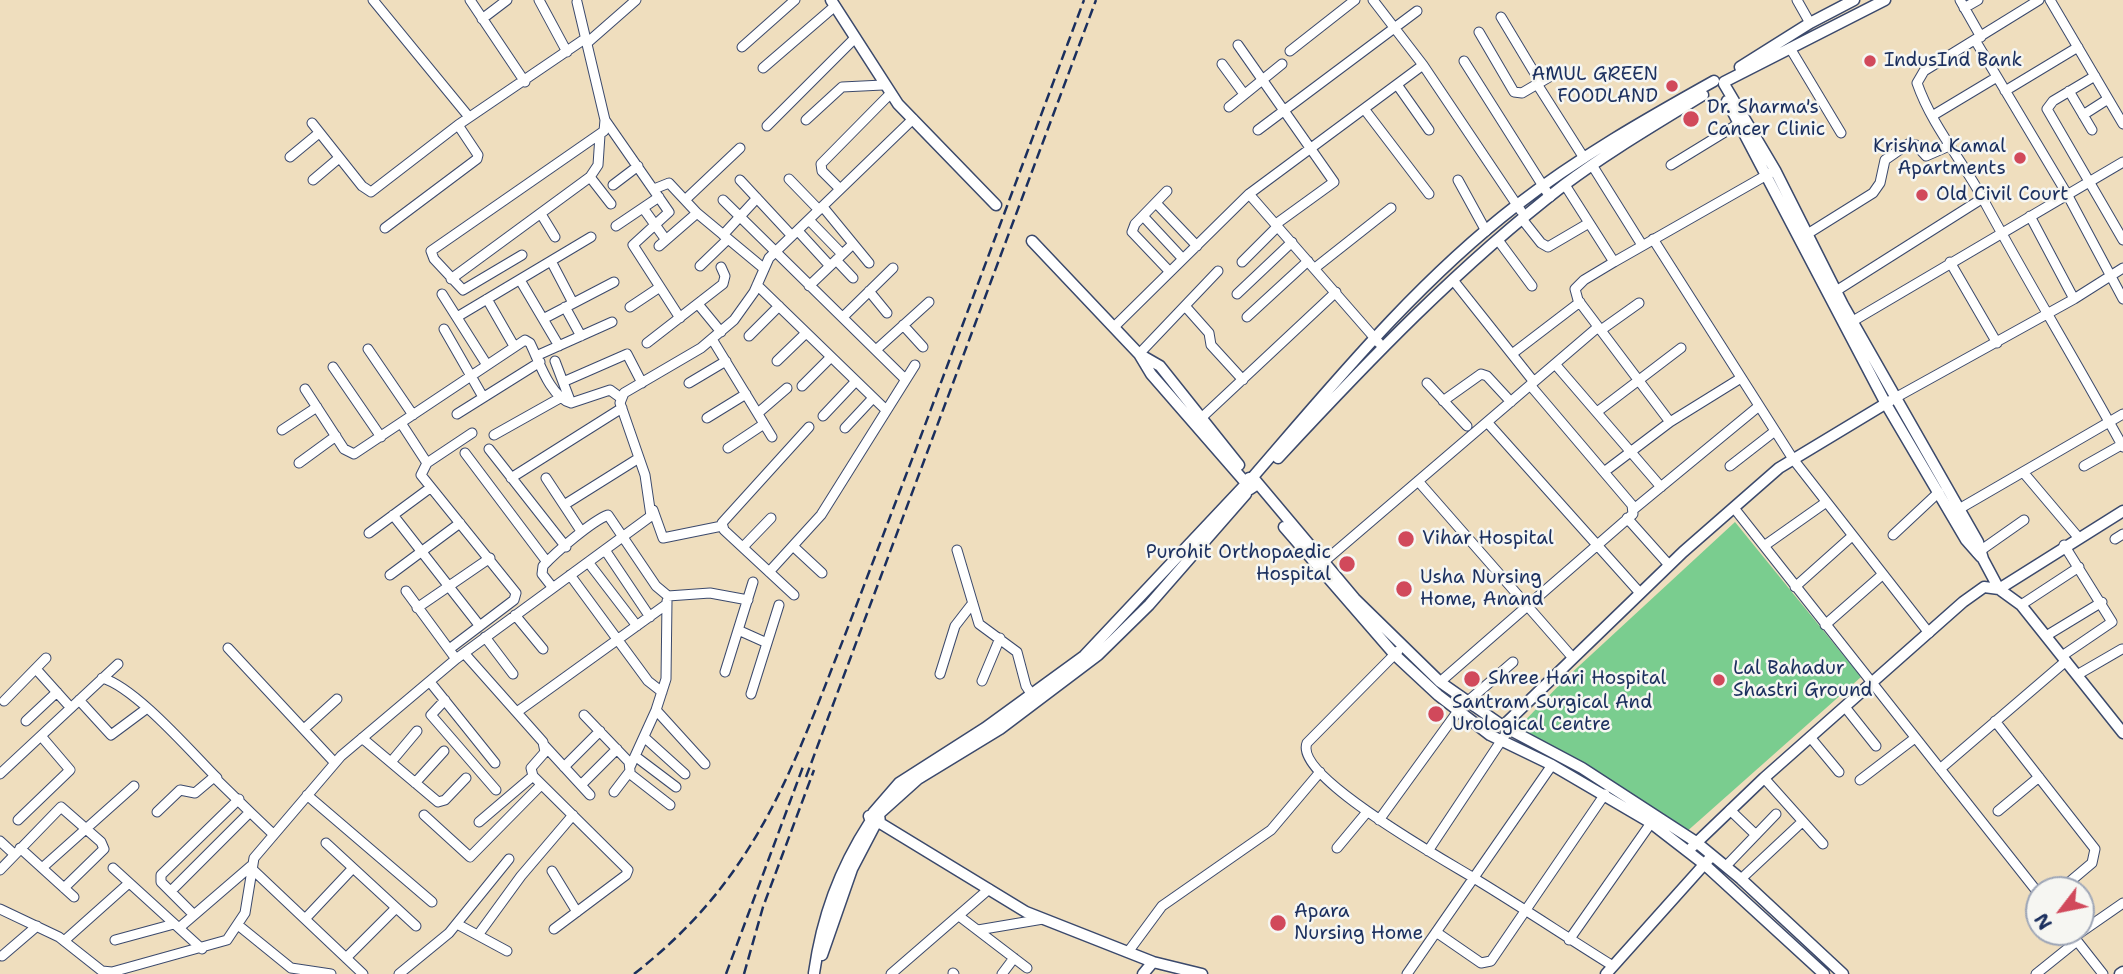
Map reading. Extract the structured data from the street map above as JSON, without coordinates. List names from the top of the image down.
{
  "places": [
    "IndusInd Bank",
    "AMUL GREEN FOODLAND",
    "Dr. Sharma's Cancer Clinic",
    "Krishna Kamal Apartments",
    "Old Civil Court",
    "Vihar Hospital",
    "Purohit Orthopaedic Hospital",
    "Usha Nursing Home, Anand",
    "Shree Hari Hospital",
    "Lal Bahadur Shastri Ground",
    "Santram Surgical And Urological Centre",
    "Apara Nursing Home"
  ],
  "north": "bottom left"
}
